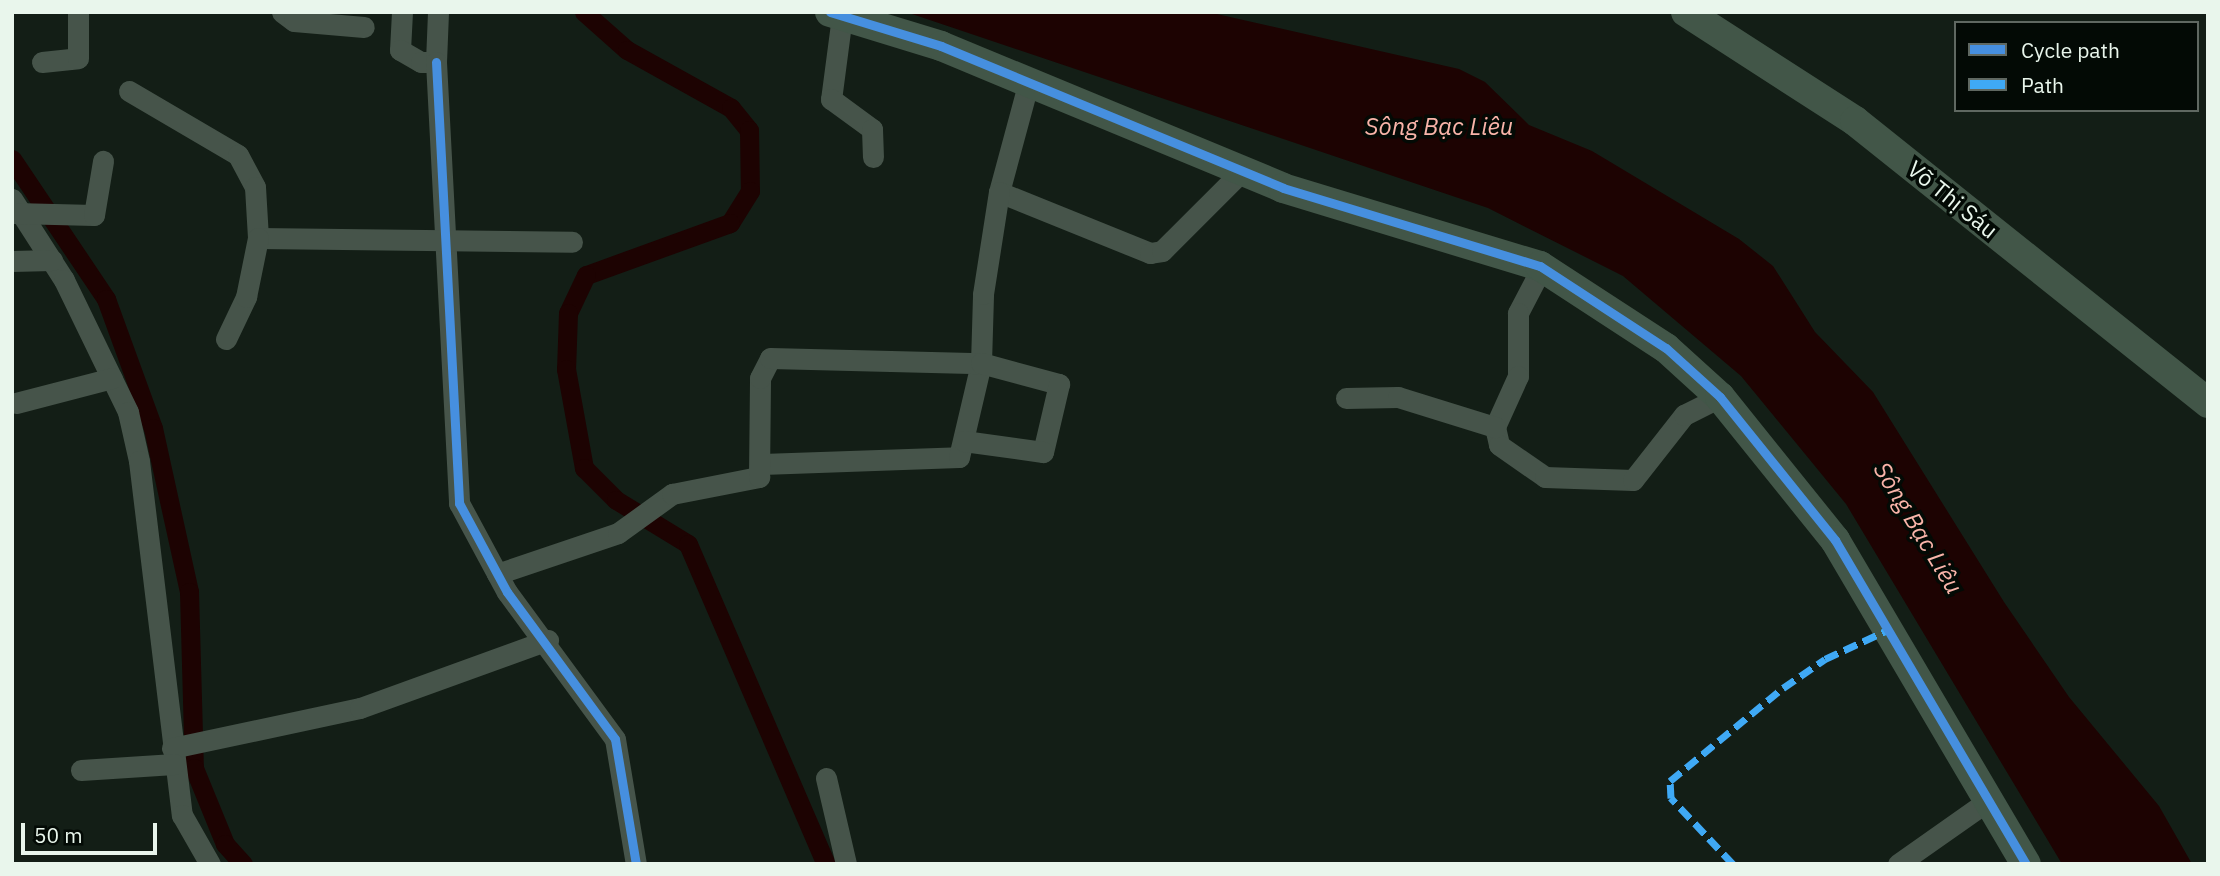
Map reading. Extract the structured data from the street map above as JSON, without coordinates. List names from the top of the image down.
{
  "streets": {
    "street": ["Võ Thị Sáu"]
  },
  "water": ["Sông Bạc Liêu"],
  "legend": ["Cycle path", "Path"],
  "scale_bar": "50 m"
}
